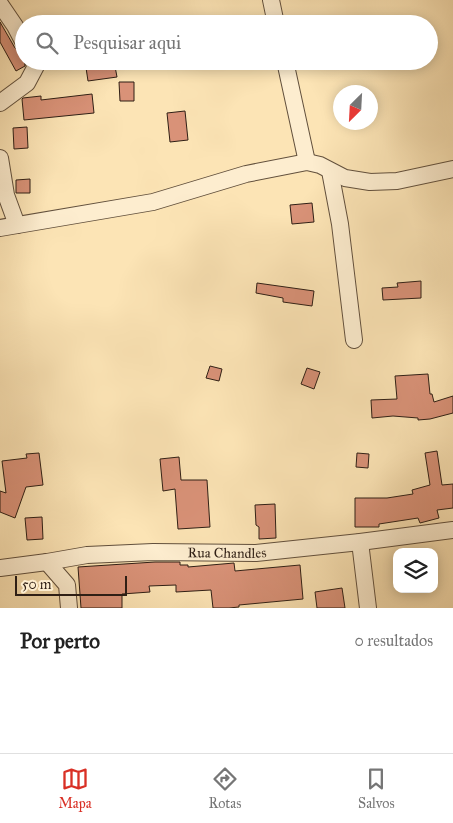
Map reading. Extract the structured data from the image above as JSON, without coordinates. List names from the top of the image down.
{
  "streets": {
    "street": ["Rua Chandles"]
  },
  "scale_bar": "50 m",
  "north": "bottom left",
  "page": {
    "search": "Pesquisar aqui",
    "scale": "50 m",
    "heading": ["Por perto", "0 resultados"],
    "nav": ["Mapa", "Rotas", "Salvos"]
  }
}
